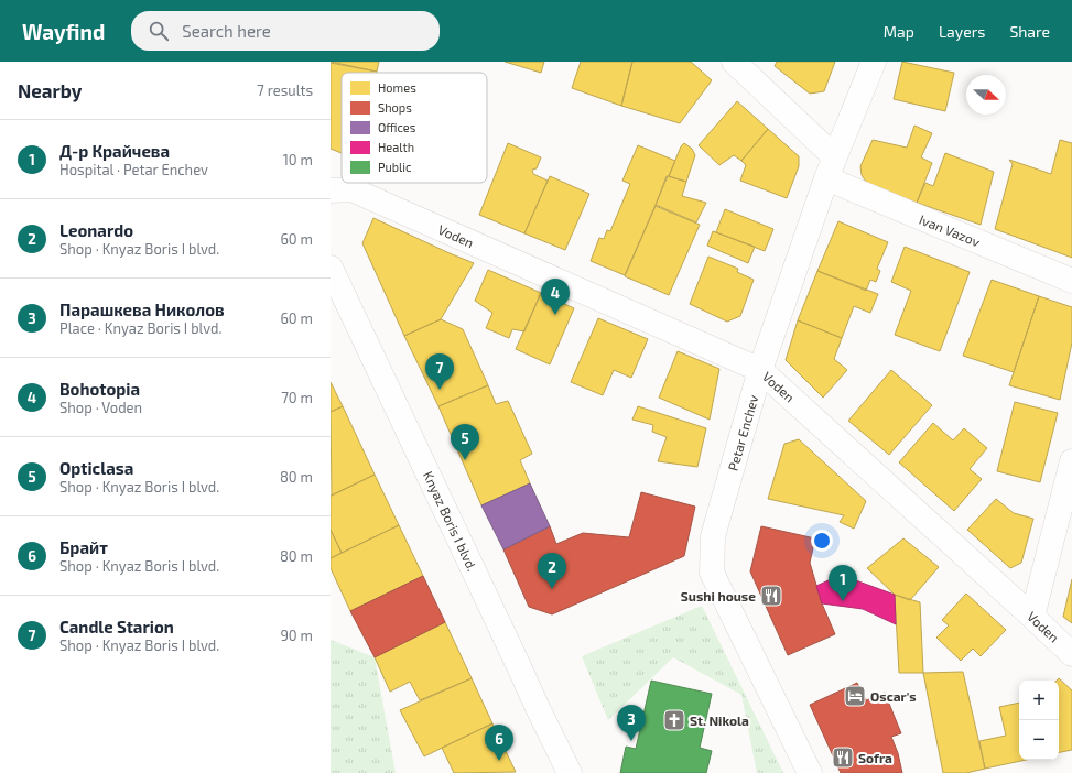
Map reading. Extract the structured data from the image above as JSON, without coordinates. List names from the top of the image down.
{
  "streets": {
    "street": [
      "Ivan Vazov",
      "Voden",
      "Petar Enchev",
      "Knyaz Boris I blvd."
    ]
  },
  "crossings": [
    ["Ivan Vazov", "Petar Enchev"],
    ["Voden", "Petar Enchev"]
  ],
  "places": {
    "restaurant": ["Sushi house", "Sofra"],
    "hotel": ["Oscar's"],
    "church": ["St. Nikola"]
  },
  "legend": [
    "Homes",
    "Shops",
    "Offices",
    "Health",
    "Public"
  ],
  "north": "right",
  "page": {
    "header": "Wayfind",
    "search": "Search here",
    "nav": ["Map", "Layers", "Share"],
    "heading": ["Nearby", "7 results"],
    "list": [
      {
        "mark": "1",
        "name": "Д-р Крайчева",
        "note": "Hospital · Petar Enchev",
        "value": "10 m"
      },
      {
        "mark": "2",
        "name": "Leonardo",
        "note": "Shop · Knyaz Boris I blvd.",
        "value": "60 m"
      },
      {
        "mark": "3",
        "name": "Парашкева Николов",
        "note": "Place · Knyaz Boris I blvd.",
        "value": "60 m"
      },
      {
        "mark": "4",
        "name": "Bohotopia",
        "note": "Shop · Voden",
        "value": "70 m"
      },
      {
        "mark": "5",
        "name": "Opticlasa",
        "note": "Shop · Knyaz Boris I blvd.",
        "value": "80 m"
      },
      {
        "mark": "6",
        "name": "Брайт",
        "note": "Shop · Knyaz Boris I blvd.",
        "value": "80 m"
      },
      {
        "mark": "7",
        "name": "Candle Starion",
        "note": "Shop · Knyaz Boris I blvd.",
        "value": "90 m"
      }
    ],
    "pins": [
      "4",
      "7",
      "5",
      "2",
      "1",
      "3",
      "6"
    ],
    "map_buttons": ["+", "−"]
  }
}
